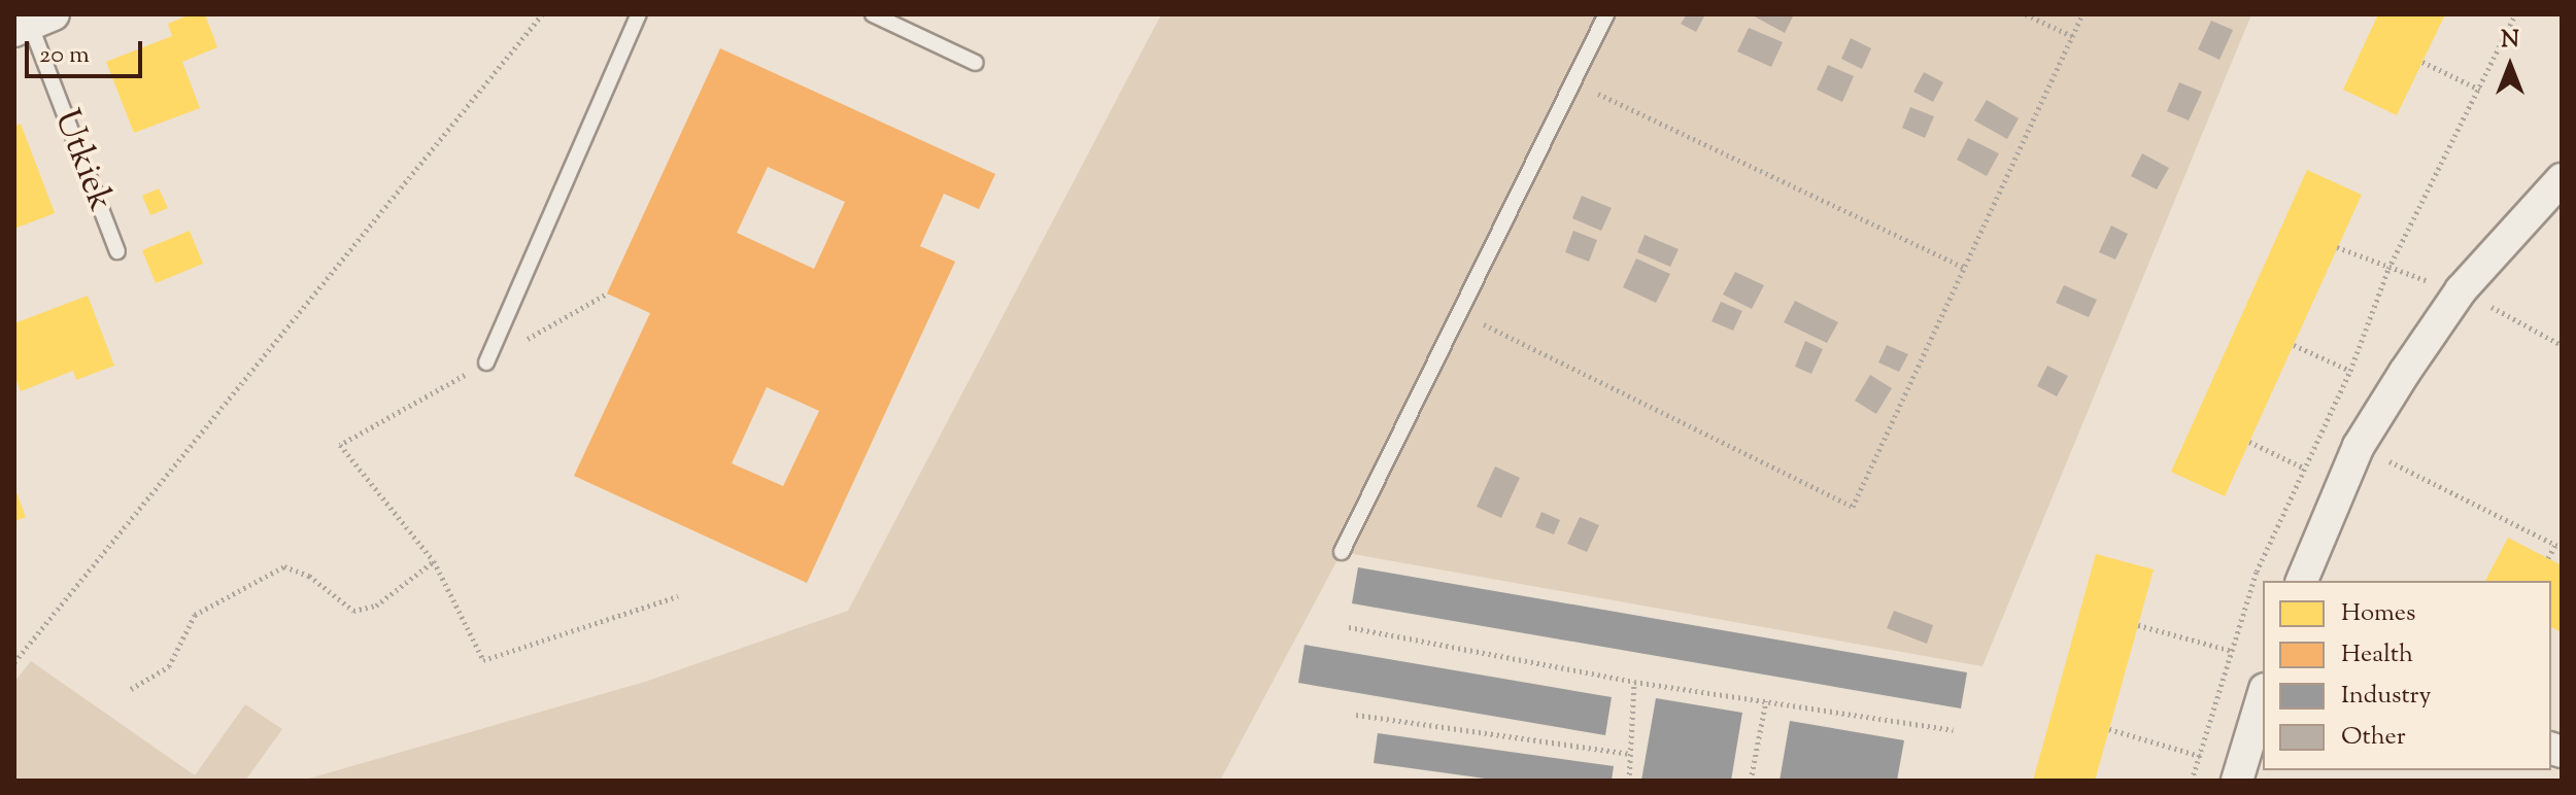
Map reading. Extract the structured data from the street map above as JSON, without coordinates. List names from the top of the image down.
{
  "streets": {
    "lane": ["Utkiek"]
  },
  "legend": [
    "Homes",
    "Health",
    "Industry",
    "Other"
  ],
  "scale_bar": "20 m",
  "north": "top"
}
